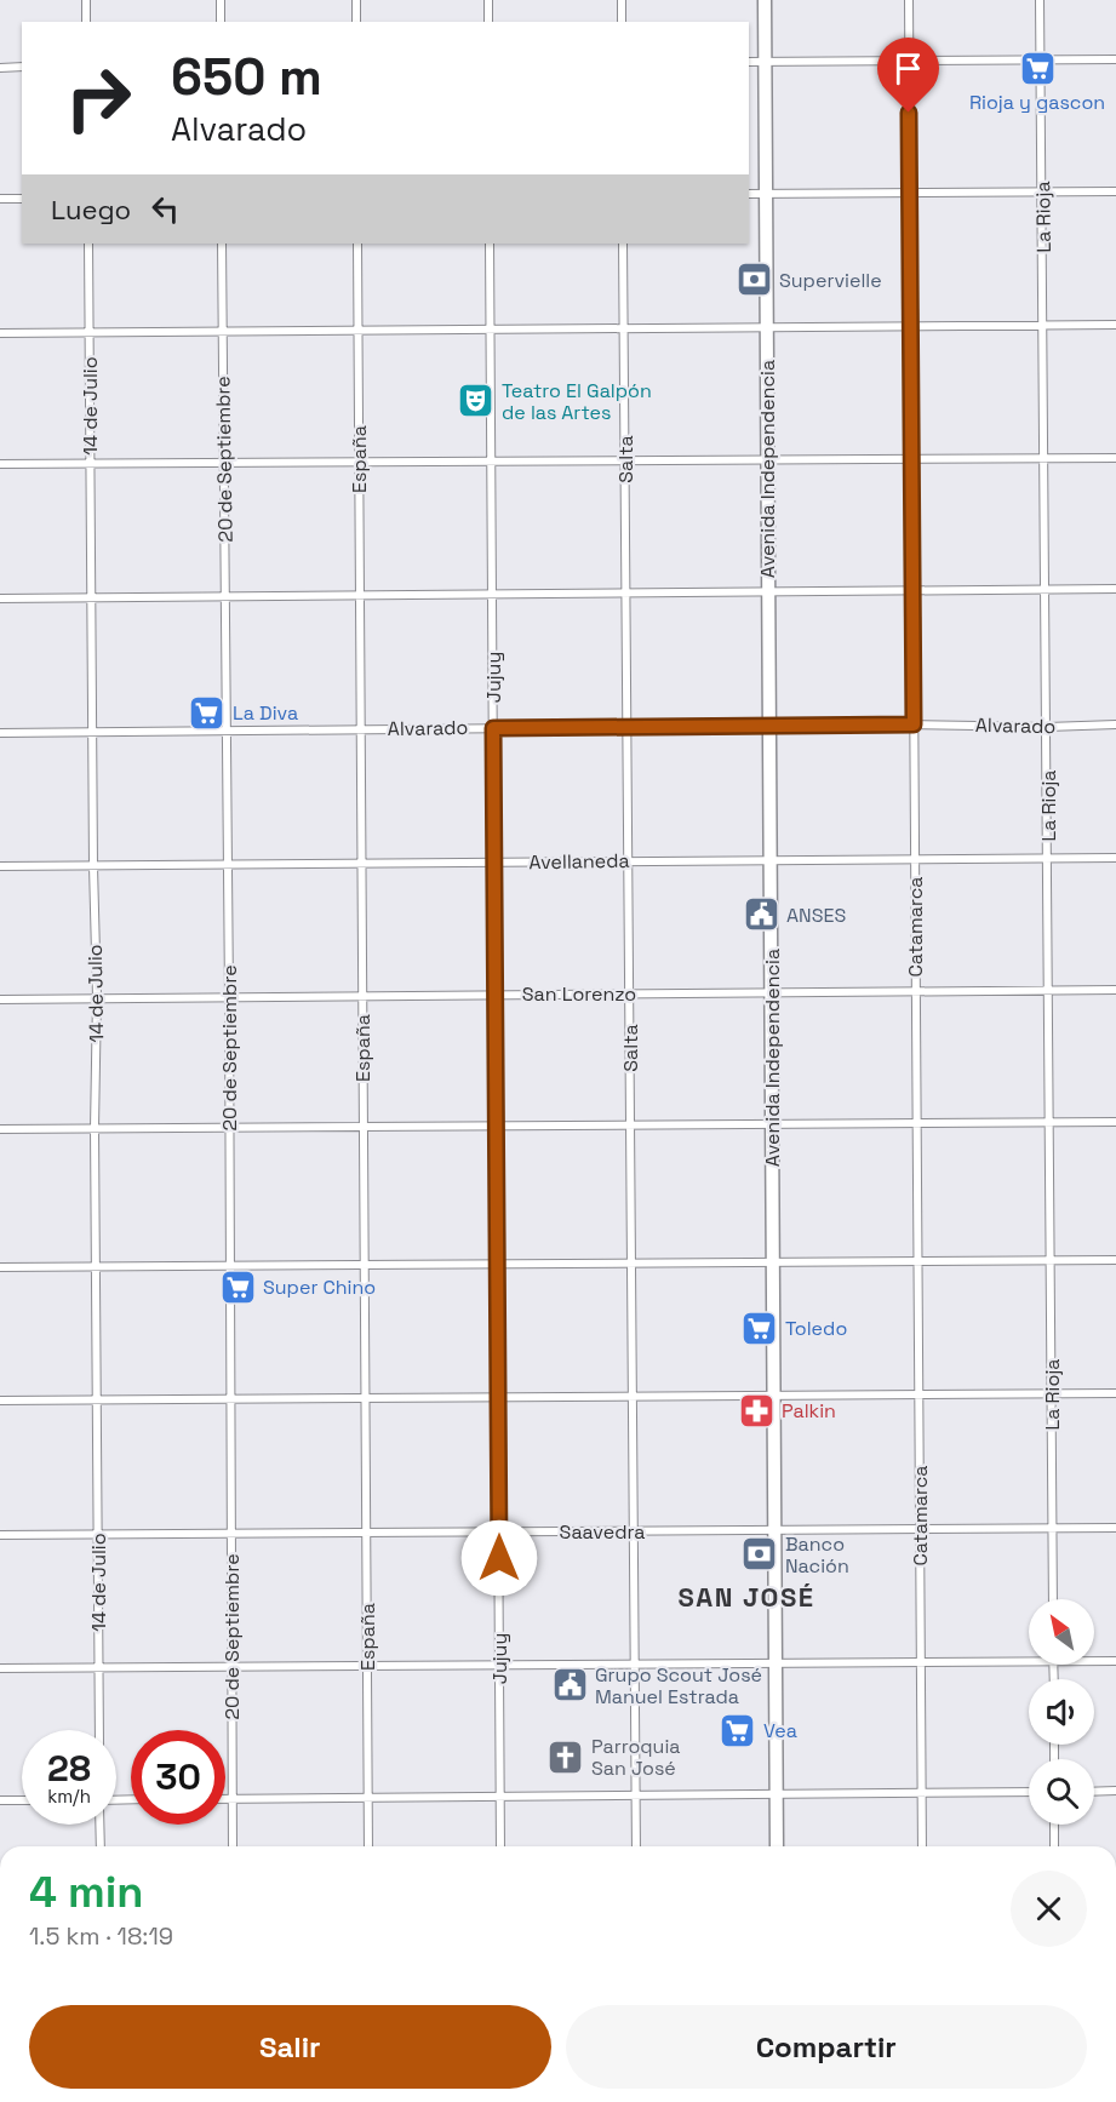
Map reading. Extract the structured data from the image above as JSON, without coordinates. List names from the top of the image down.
{
  "streets": {
    "main road": ["Avenida Independencia"],
    "street": [
      "La Rioja",
      "14 de Julio",
      "20 de Septiembre",
      "España",
      "Salta",
      "Jujuy",
      "Alvarado",
      "Avellaneda",
      "Catamarca",
      "San Lorenzo",
      "Saavedra"
    ]
  },
  "crossings": [
    ["La Rioja", "Alvarado"],
    ["La Rioja", "Avellaneda"],
    ["La Rioja", "San Lorenzo"],
    ["La Rioja", "Saavedra"],
    ["14 de Julio", "Alvarado"],
    ["14 de Julio", "Avellaneda"],
    ["14 de Julio", "San Lorenzo"],
    ["14 de Julio", "Saavedra"],
    ["20 de Septiembre", "Alvarado"],
    ["20 de Septiembre", "Avellaneda"],
    ["20 de Septiembre", "San Lorenzo"],
    ["20 de Septiembre", "Saavedra"],
    ["España", "Alvarado"],
    ["España", "Avellaneda"],
    ["España", "San Lorenzo"],
    ["España", "Saavedra"],
    ["Salta", "Alvarado"],
    ["Salta", "Avellaneda"],
    ["Salta", "San Lorenzo"],
    ["Salta", "Saavedra"],
    ["Avenida Independencia", "Alvarado"],
    ["Avenida Independencia", "Avellaneda"],
    ["Avenida Independencia", "San Lorenzo"],
    ["Avenida Independencia", "Saavedra"],
    ["Jujuy", "Alvarado"],
    ["Jujuy", "Avellaneda"],
    ["Jujuy", "San Lorenzo"],
    ["Jujuy", "Saavedra"],
    ["Alvarado", "Catamarca"],
    ["Avellaneda", "Catamarca"],
    ["Catamarca", "San Lorenzo"],
    ["Catamarca", "Saavedra"]
  ],
  "districts": ["SAN JOSÉ"],
  "places": {
    "supermarket": [
      "Rioja y gascon",
      "La Diva",
      "Super Chino",
      "Toledo",
      "Vea"
    ],
    "bank": ["Supervielle", "Banco Nación"],
    "theatre": ["Teatro El Galpón de las Artes"],
    "public building": ["ANSES", "Grupo Scout José Manuel Estrada"],
    "pharmacy": ["Palkin"],
    "church": ["Parroquia San José"]
  },
  "north": "top left",
  "page": {
    "turn": ["650 m", "Alvarado"],
    "then": "Luego",
    "speed": "28 km/h",
    "limit": "30",
    "heading": ["4 min", "1.5 km · 18:19"],
    "buttons": ["Salir", "Compartir"]
  }
}
